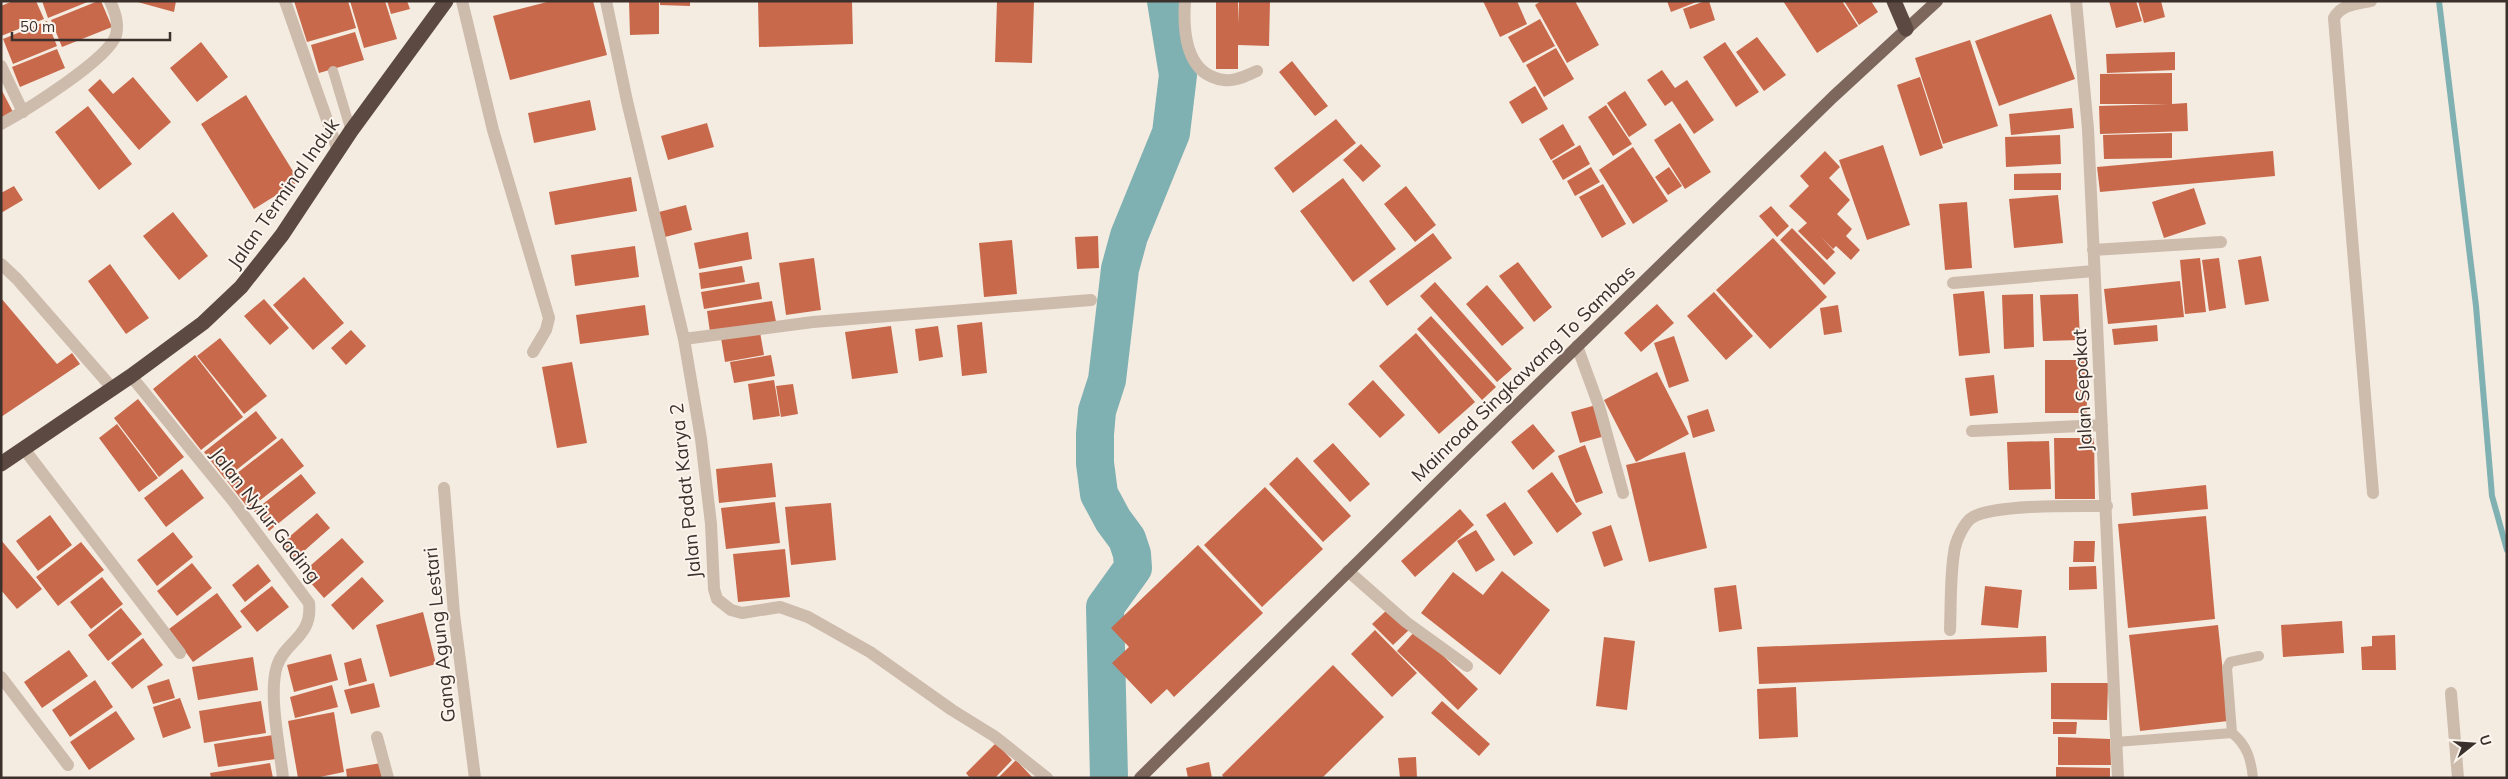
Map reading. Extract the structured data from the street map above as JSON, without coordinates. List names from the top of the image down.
{
  "streets": {
    "highway": ["Jalan Terminal Induk"],
    "main road": ["Mainroad Singkawang To Sambas"],
    "street": [
      "Jalan Sepakat",
      "Jalan Padat Karya 2",
      "Jalan Nyiur Gading",
      "Gang Agung Lestari"
    ]
  },
  "crossings": [
    ["Jalan Terminal Induk", "Jalan Nyiur Gading"]
  ],
  "scale_bar": "50 m",
  "north": "right"
}
